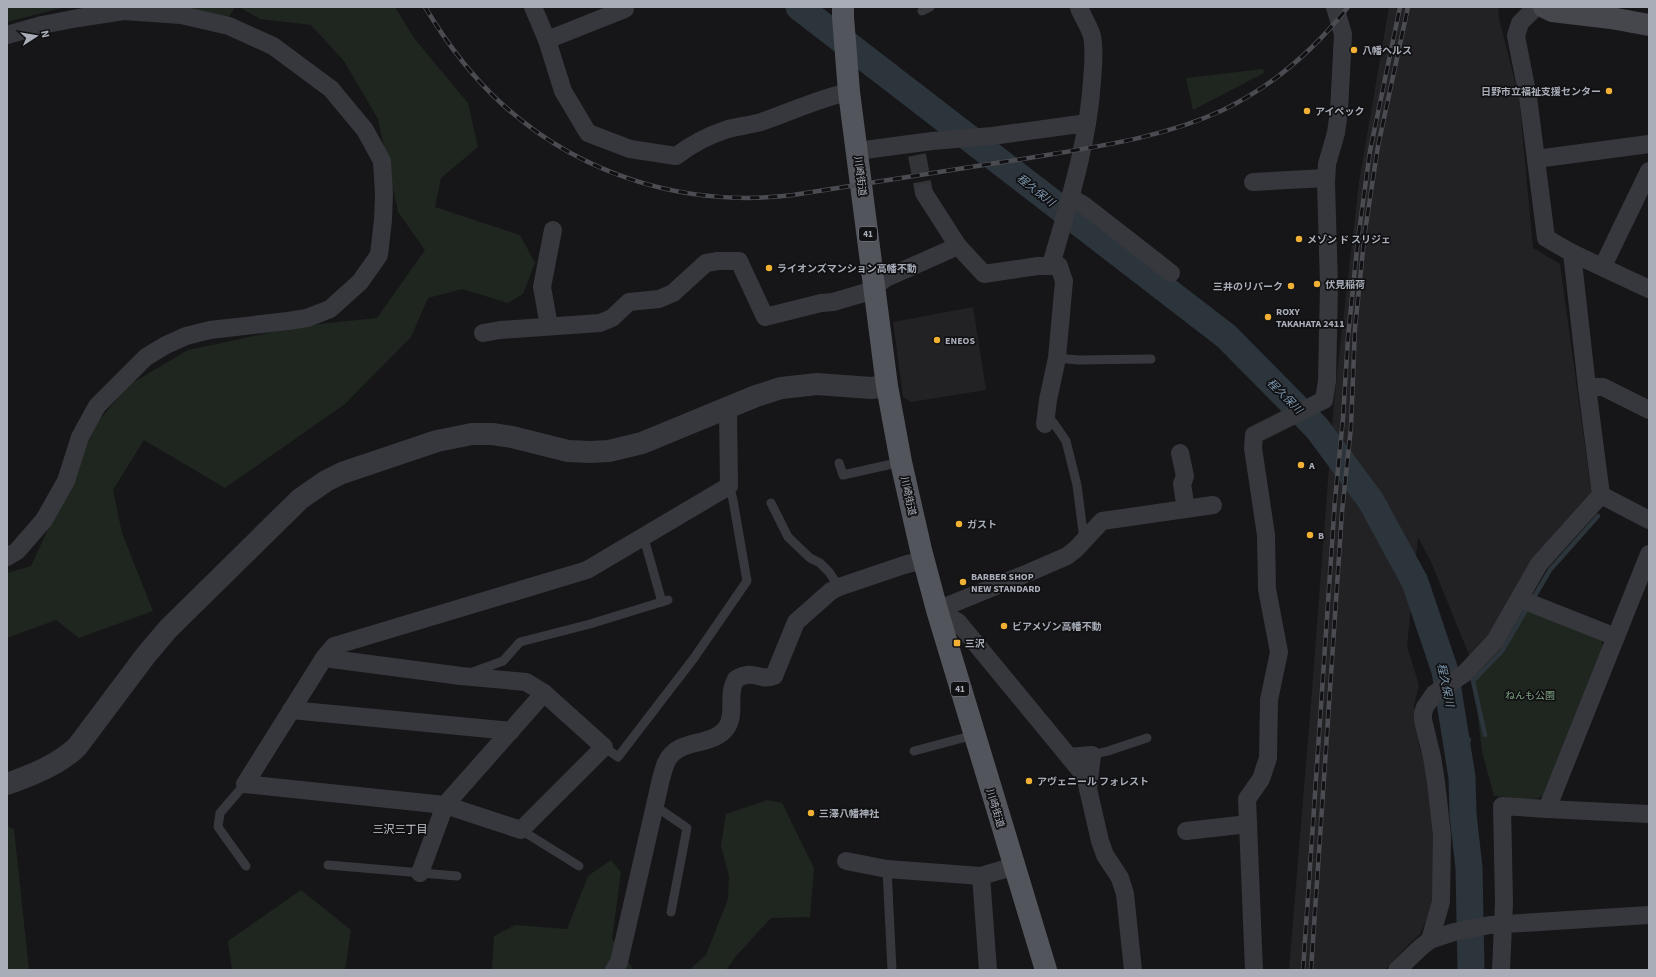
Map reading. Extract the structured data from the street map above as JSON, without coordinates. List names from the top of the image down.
{
  "streets": {
    "main road": ["川崎街道", "41"]
  },
  "districts": ["三沢三丁目"],
  "water": ["程久保川"],
  "parks": ["ねんも公園"],
  "places": {
    "other": [
      "八幡ヘルス",
      "日野市立福祉支援センター",
      "アイペック",
      "メゾン ド スリジェ",
      "ライオンズマンション高幡不動",
      "伏見稲荷",
      "三井のリパーク",
      "ROXY TAKAHATA 2411",
      "ENEOS",
      "A",
      "ガスト",
      "B",
      "BARBER SHOP NEW STANDARD",
      "ビアメゾン高幡不動",
      "アヴェニール フォレスト",
      "三澤八幡神社"
    ],
    "transit": ["三沢"]
  },
  "north": "right"
}
